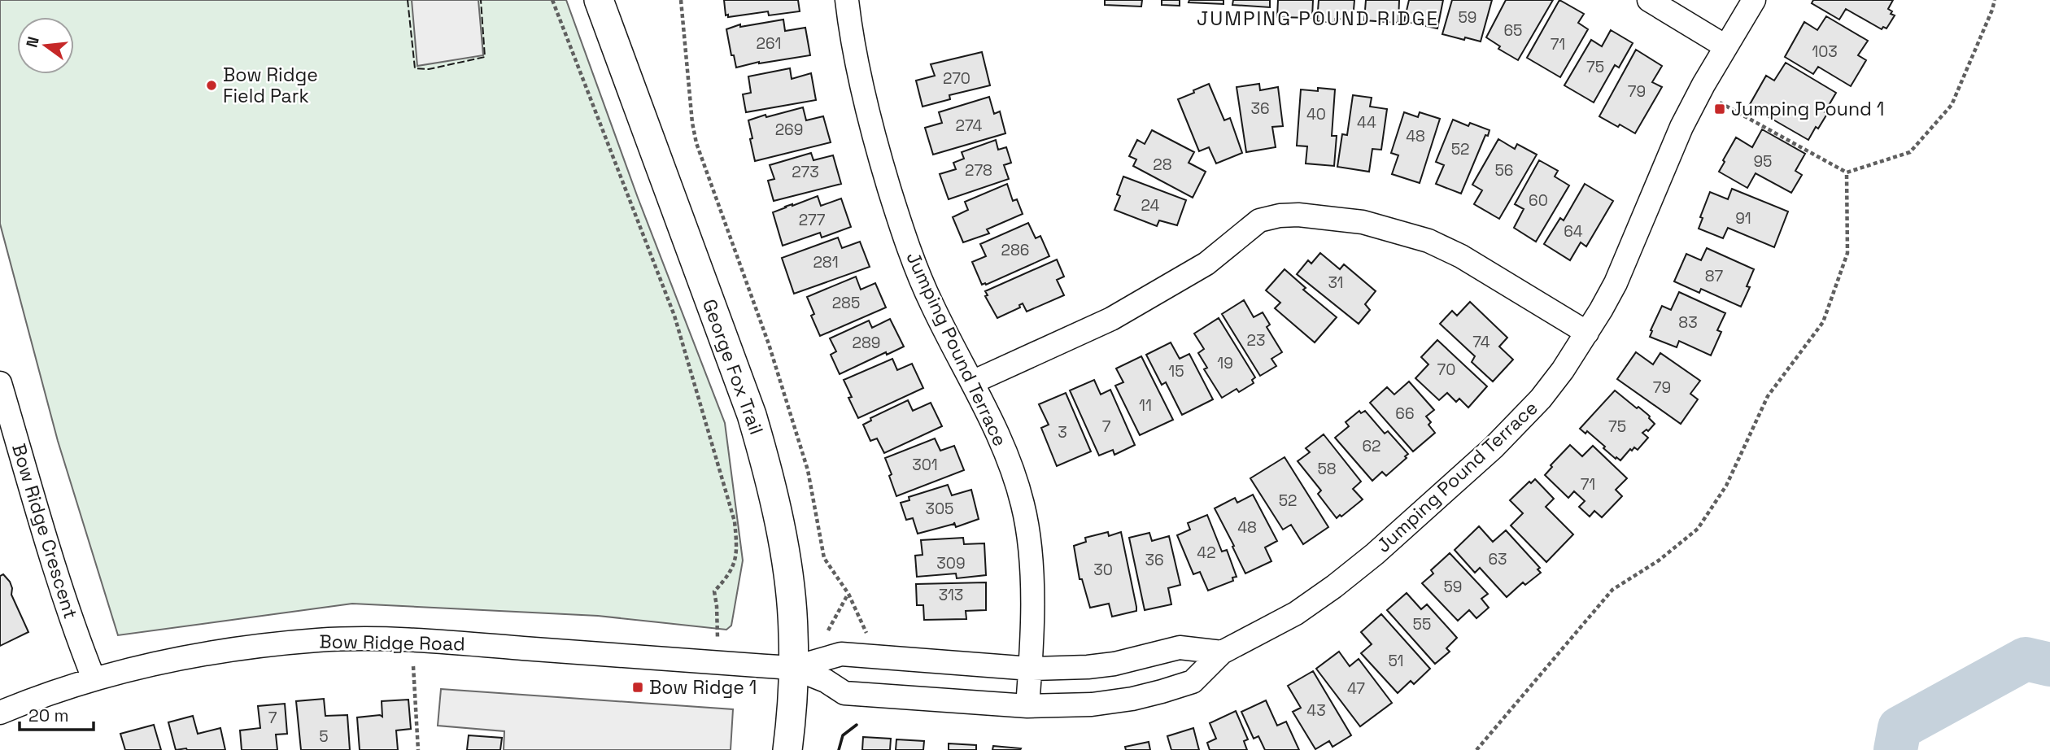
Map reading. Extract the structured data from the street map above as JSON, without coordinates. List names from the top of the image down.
{
  "streets": {
    "street": [
      "Jumping Pound Terrace",
      "George Fox Trail",
      "Bow Ridge Crescent",
      "Bow Ridge Road"
    ]
  },
  "crossings": [
    ["Jumping Pound Terrace", "George Fox Trail"],
    ["Jumping Pound Terrace", "Bow Ridge Road"],
    ["George Fox Trail", "Bow Ridge Road"],
    ["Bow Ridge Crescent", "Bow Ridge Road"]
  ],
  "districts": ["JUMPING POUND RIDGE"],
  "places": {
    "other": ["Bow Ridge Field Park"],
    "transit": ["Jumping Pound 1", "Bow Ridge 1"]
  },
  "house_numbers": [
    "59",
    "65",
    "261",
    "71",
    "103",
    "75",
    "270",
    "79",
    "36",
    "40",
    "44",
    "274",
    "269",
    "48",
    "52",
    "95",
    "28",
    "278",
    "56",
    "273",
    "60",
    "24",
    "91",
    "277",
    "64",
    "286",
    "281",
    "87",
    "31",
    "285",
    "83",
    "23",
    "74",
    "289",
    "19",
    "70",
    "15",
    "79",
    "11",
    "66",
    "7",
    "75",
    "3",
    "62",
    "301",
    "58",
    "71",
    "52",
    "305",
    "48",
    "42",
    "63",
    "36",
    "309",
    "30",
    "59",
    "313",
    "55",
    "51",
    "47",
    "43",
    "7",
    "5"
  ],
  "scale_bar": "20 m",
  "north": "left"
}
